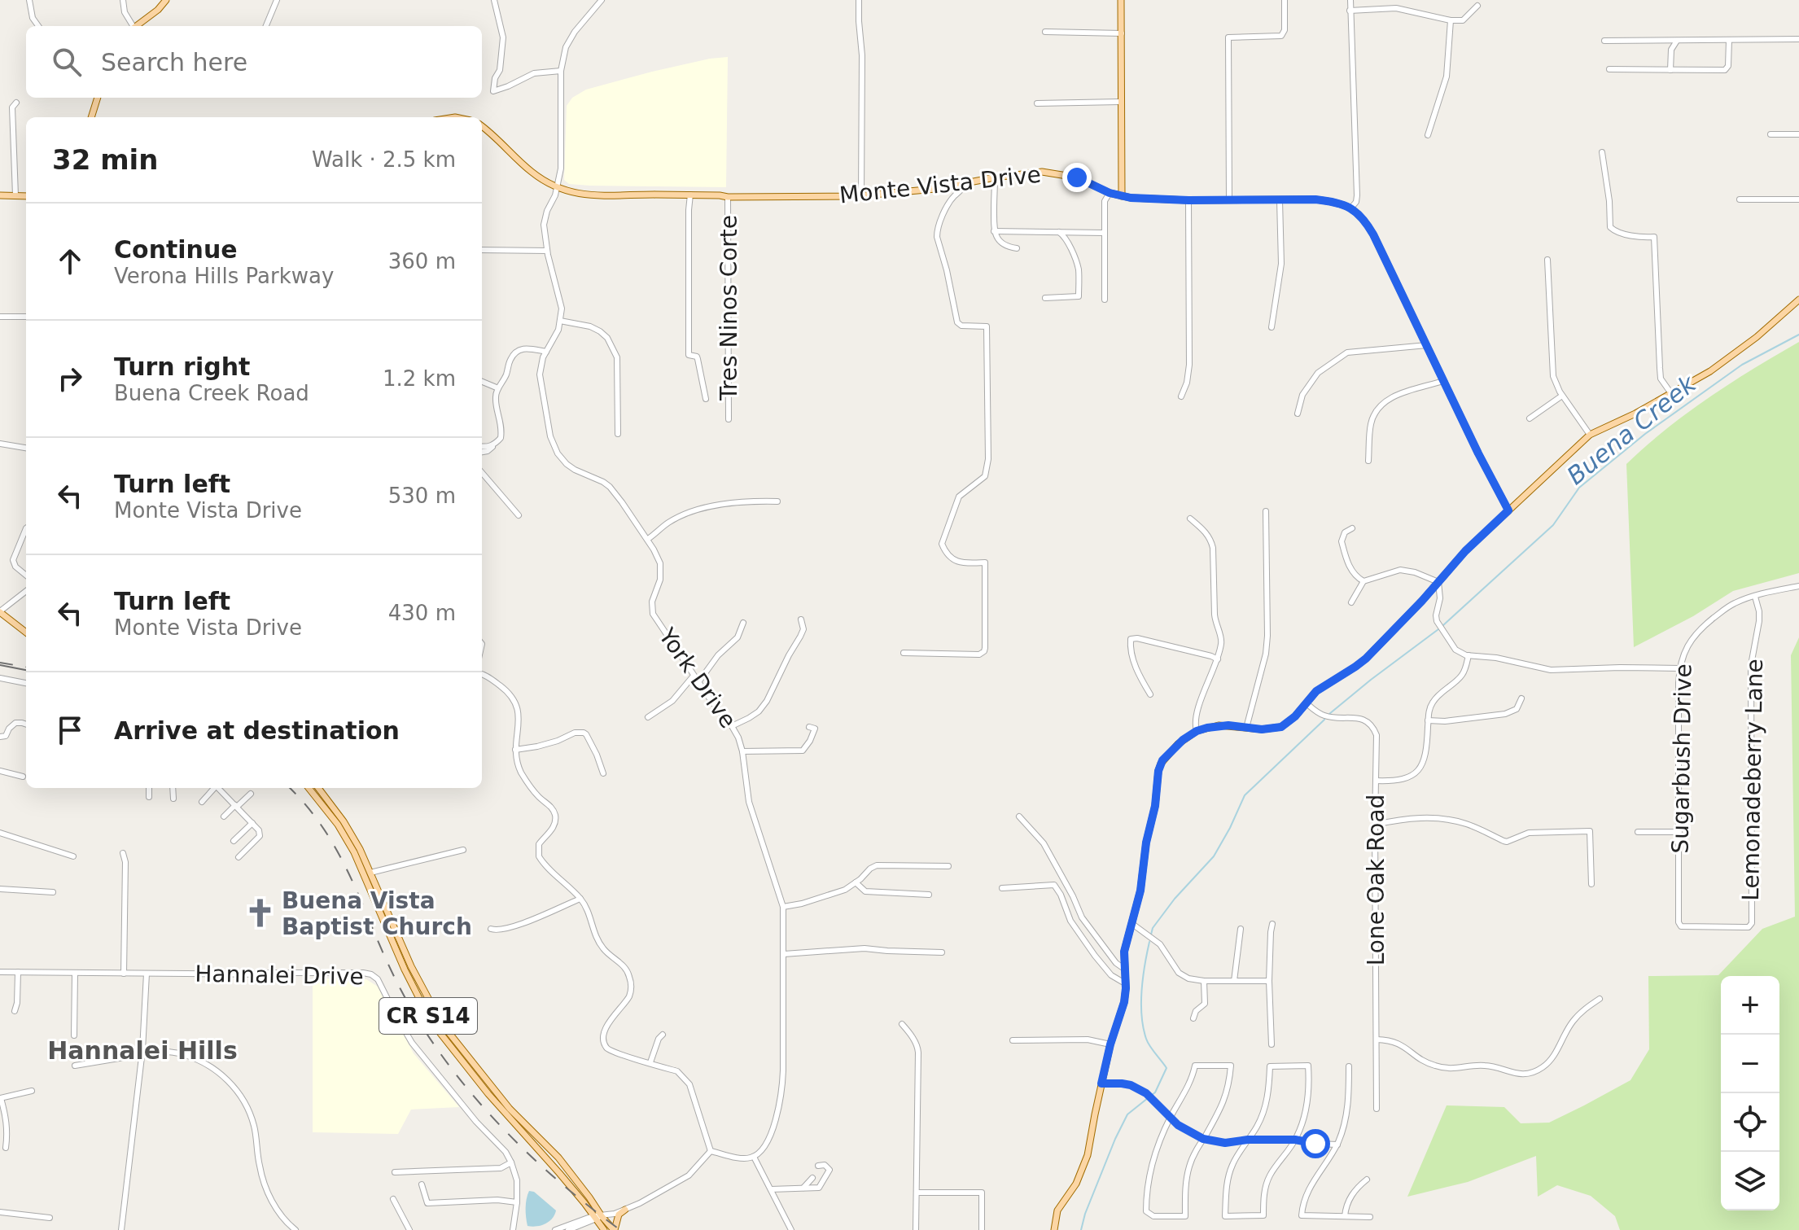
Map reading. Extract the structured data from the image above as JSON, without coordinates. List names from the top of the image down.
{
  "streets": {
    "main road": ["Monte Vista Drive", "CR S14"],
    "street": [
      "Tres Ninos Corte",
      "York Drive",
      "Sugarbush Drive",
      "Lemonadeberry Lane",
      "Lone Oak Road",
      "Hannalei Drive"
    ]
  },
  "crossings": [
    ["Monte Vista Drive", "Tres Ninos Corte"],
    ["Monte Vista Drive", "York Drive"],
    ["Sugarbush Drive", "Lemonadeberry Lane"]
  ],
  "districts": ["Hannalei Hills"],
  "water": ["Buena Creek"],
  "places": {
    "church": ["Buena Vista Baptist Church"]
  },
  "page": {
    "search": "Search here",
    "heading": ["32 min", "Walk · 2.5 km"],
    "list": [
      ["Continue", "Verona Hills Parkway", "360 m"],
      ["Turn right", "Buena Creek Road", "1.2 km"],
      ["Turn left", "Monte Vista Drive", "530 m"],
      ["Turn left", "Monte Vista Drive", "430 m"],
      "Arrive at destination"
    ],
    "map_buttons": ["+", "−"]
  }
}
